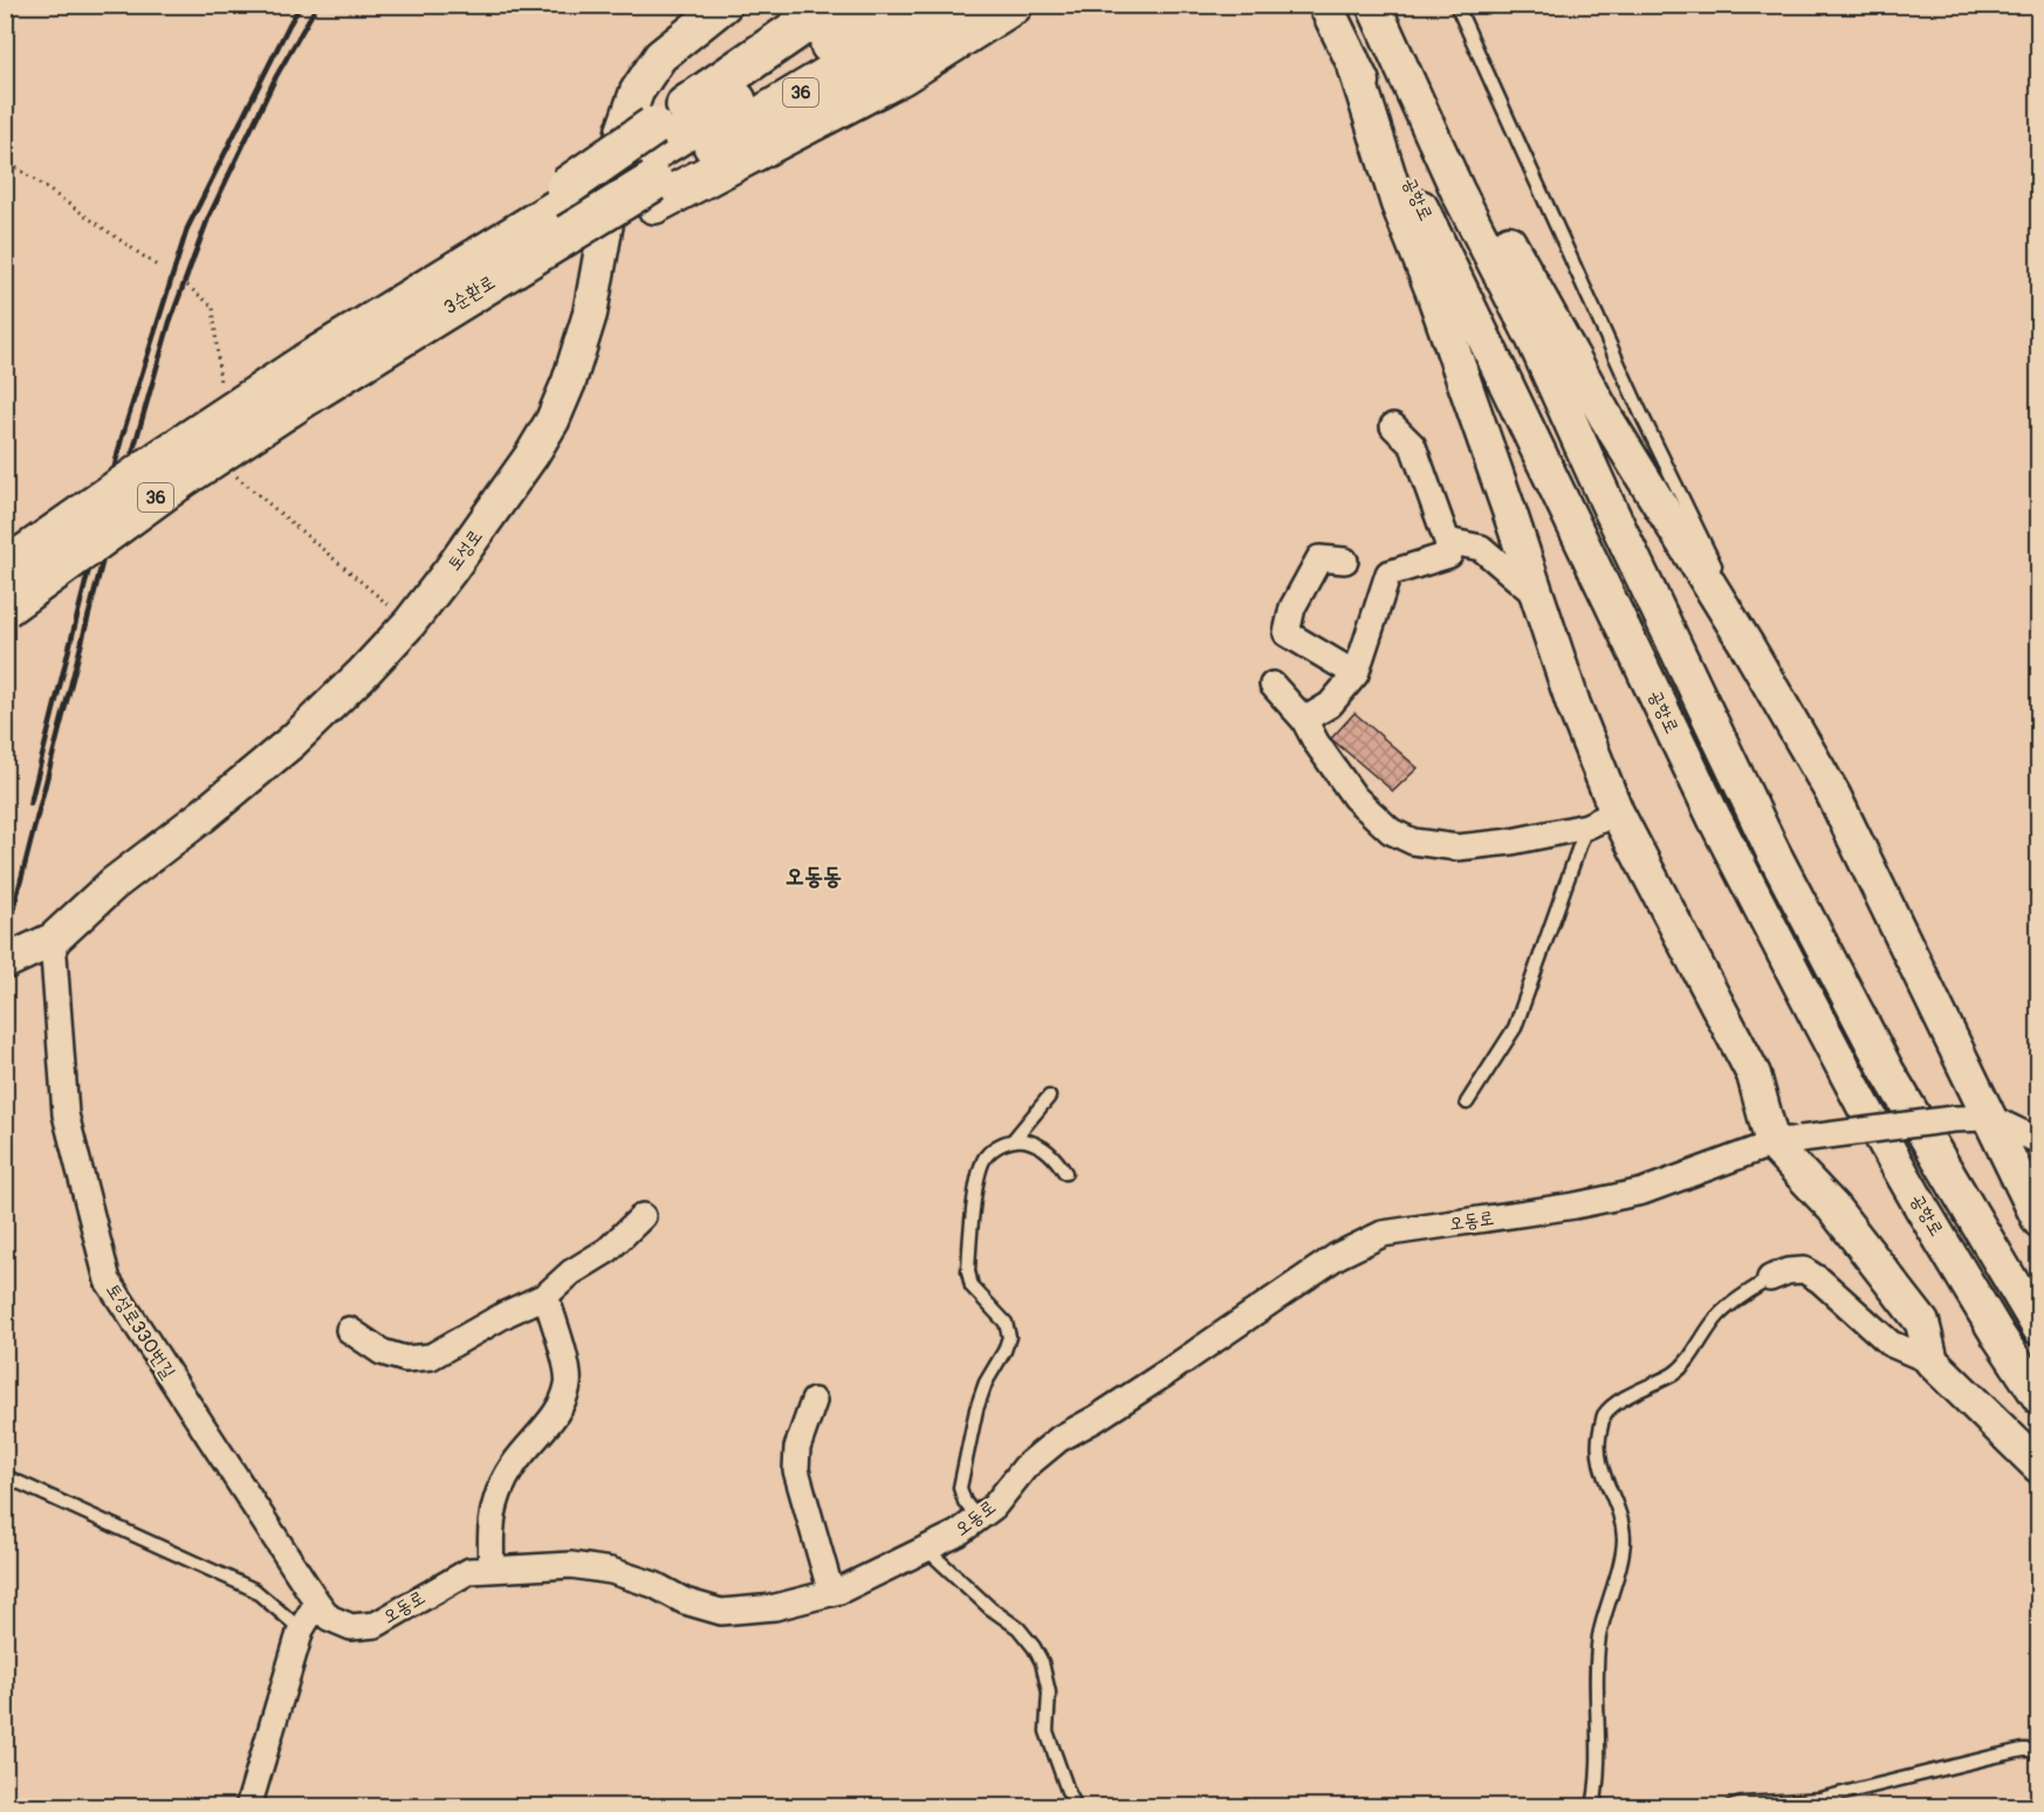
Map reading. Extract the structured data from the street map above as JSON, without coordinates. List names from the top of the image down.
{
  "streets": {
    "highway": ["36", "3순환로"],
    "main road": ["공항로", "토성로"],
    "street": ["오동로", "토성로330번길"]
  },
  "crossings": [
    ["토성로", "토성로330번길"],
    ["오동로", "토성로330번길"]
  ],
  "districts": ["오동동"]
}
